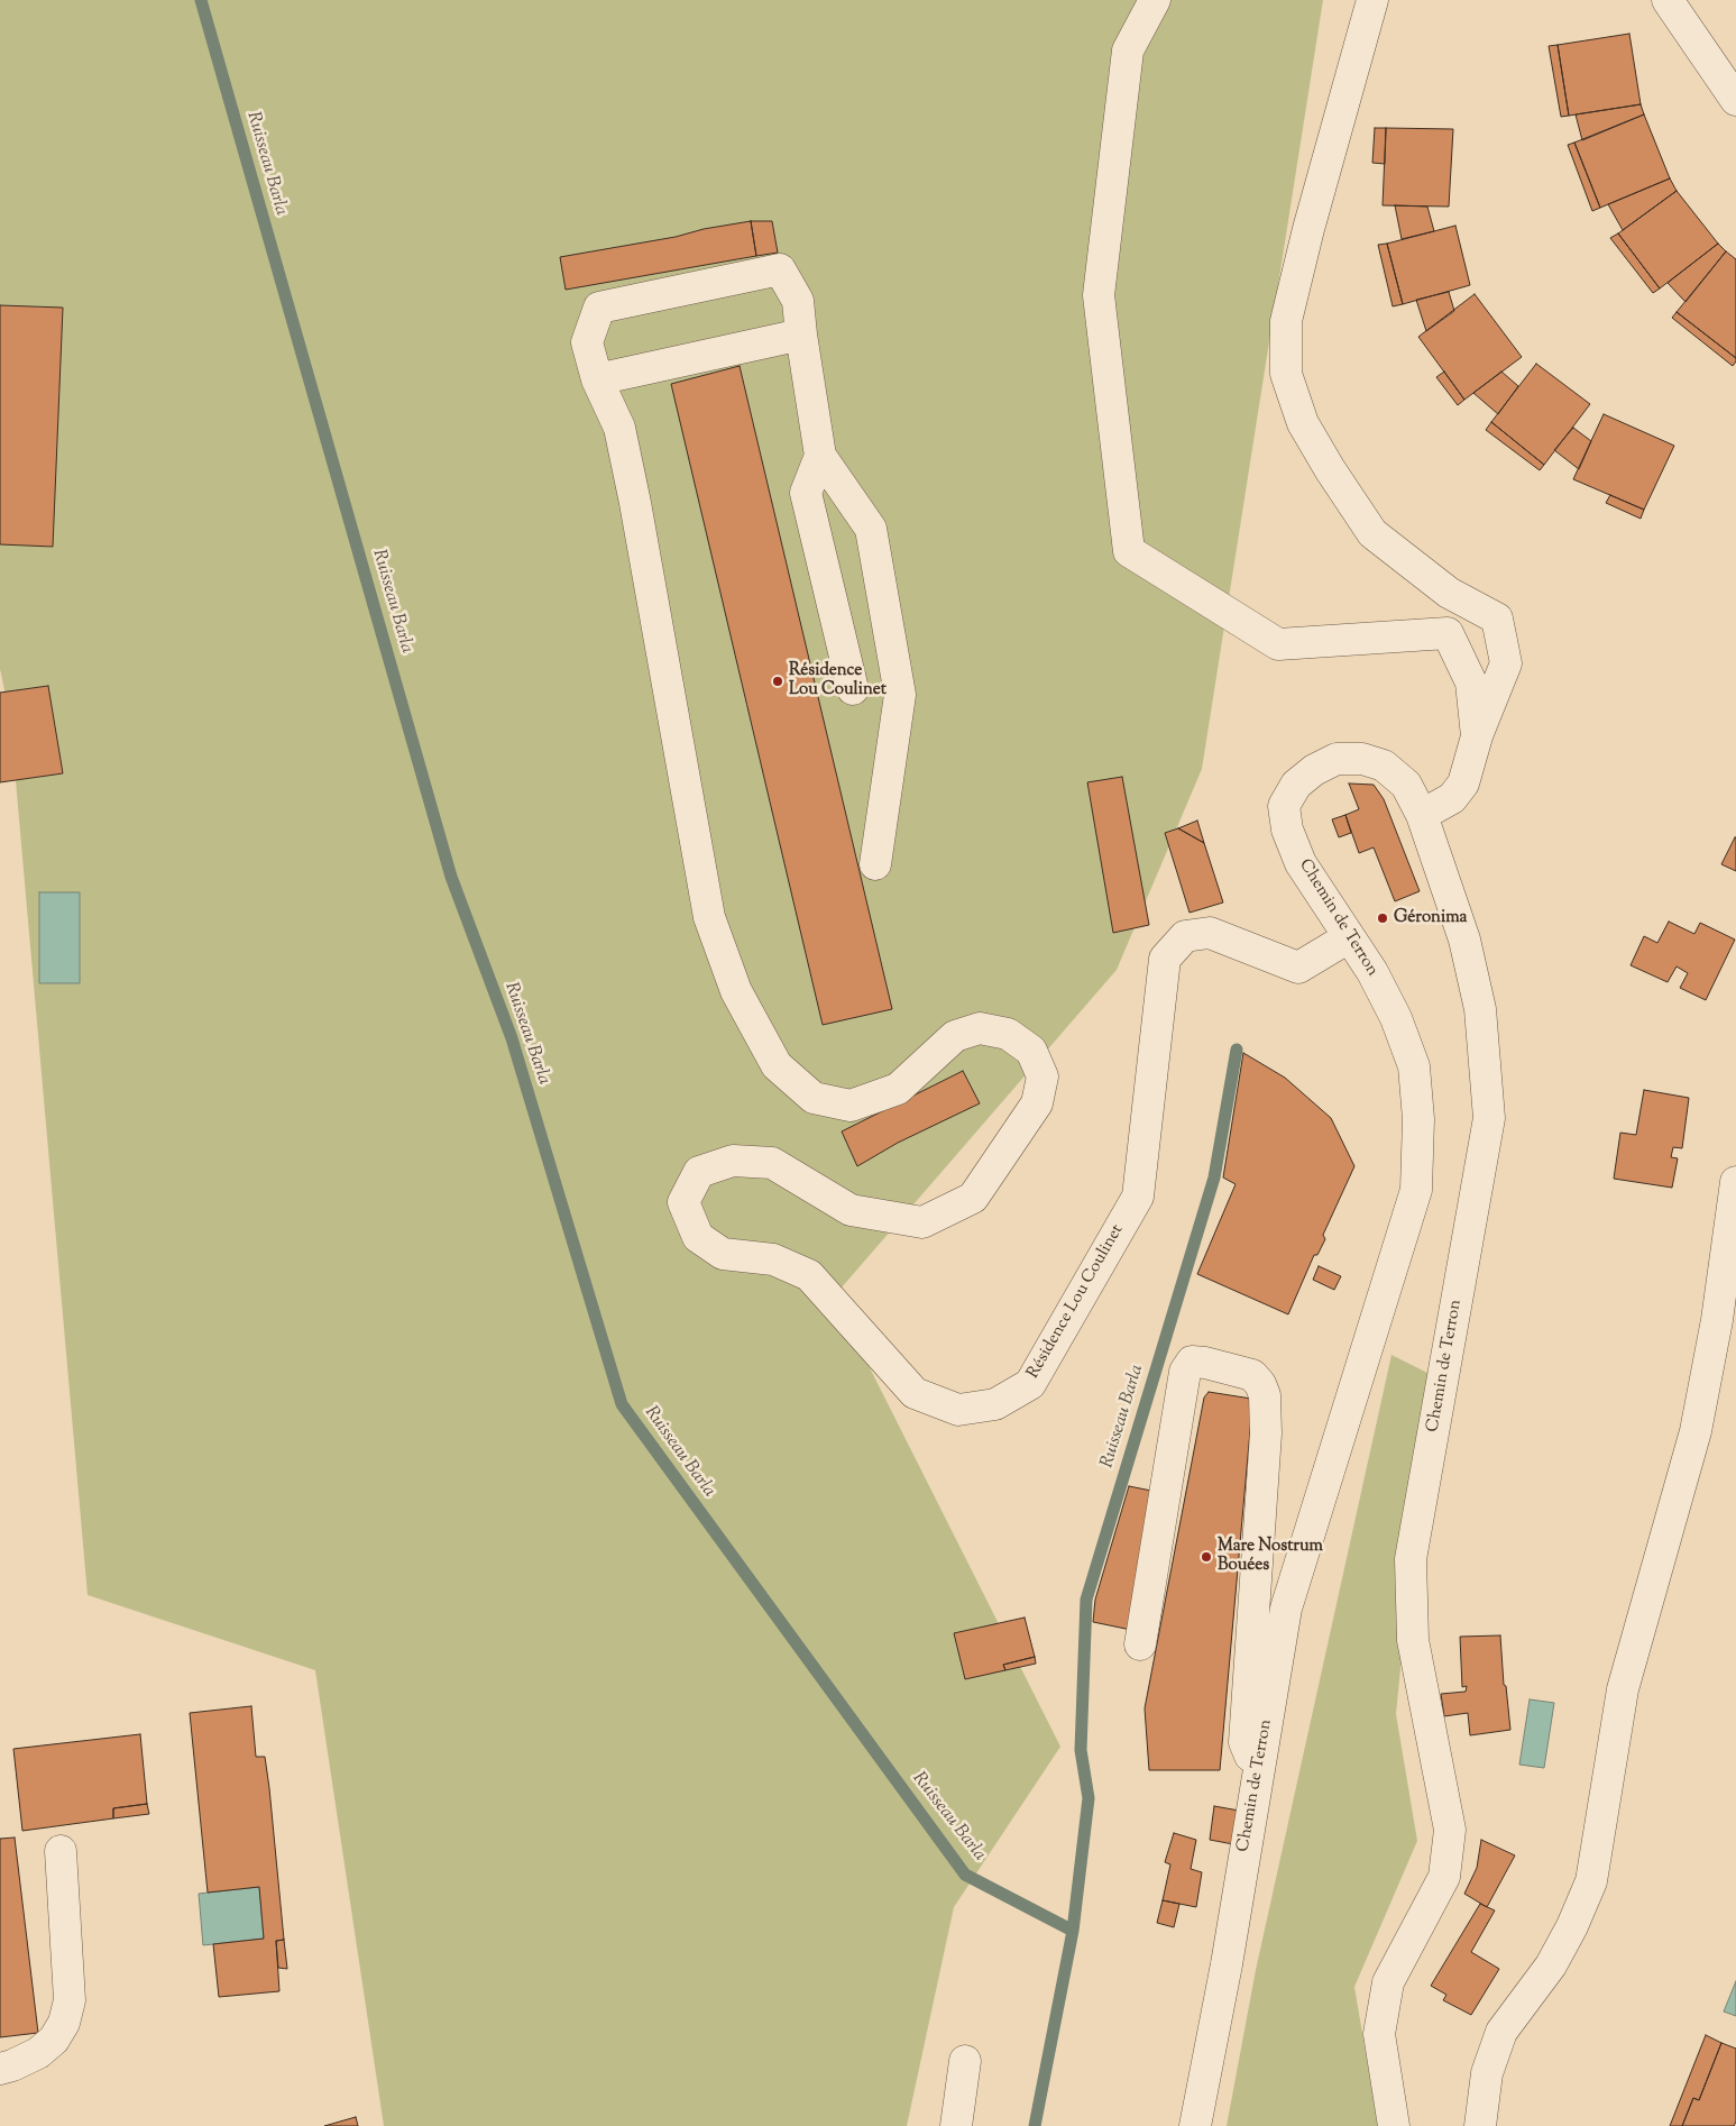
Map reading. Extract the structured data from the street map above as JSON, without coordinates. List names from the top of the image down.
{
  "streets": {
    "street": ["Chemin de Terron", "Résidence Lou Coulinet"]
  },
  "crossings": [
    ["Chemin de Terron", "Résidence Lou Coulinet"]
  ],
  "water": ["Ruisseau Barla"],
  "places": ["Résidence Lou Coulinet", "Géronima", "Mare Nostrum Bouées"]
}
